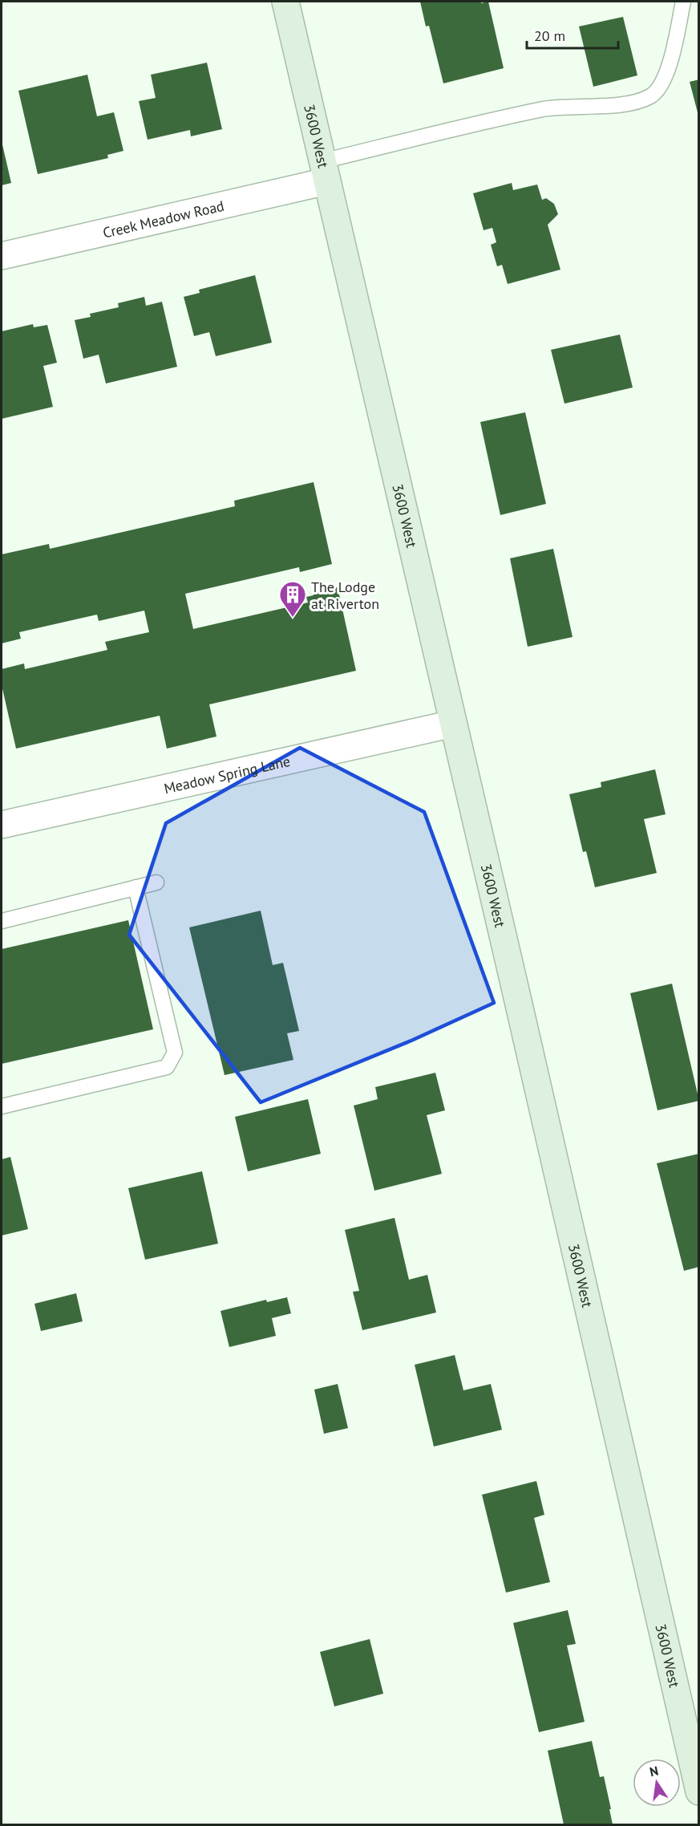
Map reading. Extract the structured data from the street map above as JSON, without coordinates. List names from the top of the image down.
{
  "streets": {
    "main road": ["3600 West"],
    "street": ["Creek Meadow Road", "Meadow Spring Lane"]
  },
  "crossings": [
    ["3600 West", "Creek Meadow Road"],
    ["3600 West", "Meadow Spring Lane"]
  ],
  "places": {
    "building": ["The Lodge at Riverton"]
  },
  "scale_bar": "20 m",
  "north": "top"
}
